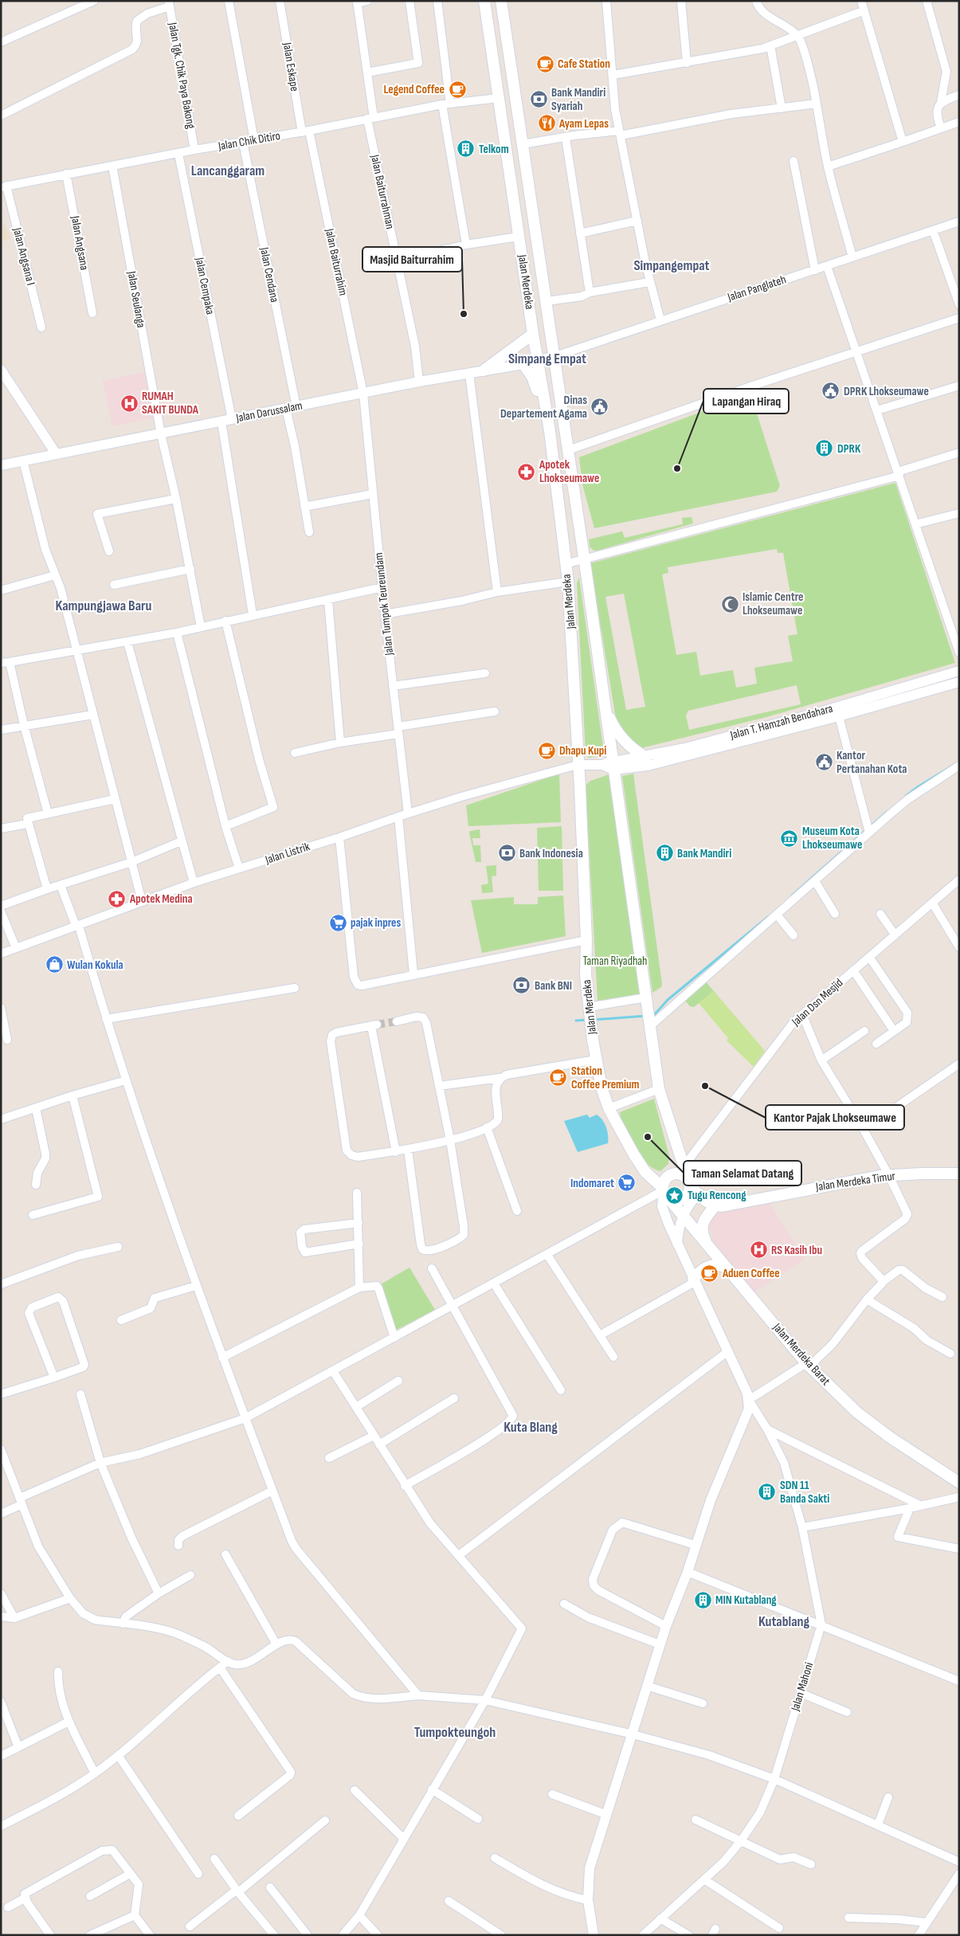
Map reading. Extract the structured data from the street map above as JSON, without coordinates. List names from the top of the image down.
{
  "streets": {
    "main road": ["Jalan Merdeka", "Jalan Merdeka Timur", "Jalan Merdeka Barat"],
    "street": [
      "Jalan Eskape",
      "Jalan Tgk. Chik Paya Bakong",
      "Jalan Chik Ditiro",
      "Jalan Baiturrahman",
      "Jalan Angsana",
      "Jalan Angsana I",
      "Jalan Baiturrahim",
      "Jalan Cendana",
      "Jalan Cempaka",
      "Jalan Panglateh",
      "Jalan Seulanga",
      "Jalan Darussalam",
      "Jalan Tumpok Teureundam",
      "Jalan T. Hamzah Bendahara",
      "Jalan Listrik",
      "Jalan Dsn Mesjid",
      "Jalan Mahoni"
    ]
  },
  "crossings": [
    ["Jalan Eskape", "Jalan Chik Ditiro"],
    ["Jalan Eskape", "Jalan Baiturrahim"],
    ["Jalan Tgk. Chik Paya Bakong", "Jalan Chik Ditiro"],
    ["Jalan Chik Ditiro", "Jalan Baiturrahman"],
    ["Jalan Chik Ditiro", "Jalan Angsana"],
    ["Jalan Chik Ditiro", "Jalan Angsana I"],
    ["Jalan Chik Ditiro", "Jalan Baiturrahim"],
    ["Jalan Chik Ditiro", "Jalan Cendana"],
    ["Jalan Chik Ditiro", "Jalan Merdeka"],
    ["Jalan Chik Ditiro", "Jalan Cempaka"],
    ["Jalan Chik Ditiro", "Jalan Seulanga"],
    ["Jalan Baiturrahman", "Jalan Darussalam"],
    ["Jalan Baiturrahim", "Jalan Darussalam"],
    ["Jalan Baiturrahim", "Jalan Tumpok Teureundam"],
    ["Jalan Cendana", "Jalan Darussalam"],
    ["Jalan Merdeka", "Jalan Panglateh"],
    ["Jalan Merdeka", "Jalan Darussalam"],
    ["Jalan Merdeka", "Jalan T. Hamzah Bendahara"],
    ["Jalan Merdeka", "Jalan Listrik"],
    ["Jalan Merdeka", "Jalan Dsn Mesjid"],
    ["Jalan Merdeka", "Jalan Merdeka Barat"],
    ["Jalan Cempaka", "Jalan Darussalam"],
    ["Jalan Panglateh", "Jalan Darussalam"],
    ["Jalan Seulanga", "Jalan Darussalam"],
    ["Jalan Darussalam", "Jalan Tumpok Teureundam"],
    ["Jalan Tumpok Teureundam", "Jalan Listrik"],
    ["Jalan T. Hamzah Bendahara", "Jalan Listrik"]
  ],
  "districts": [
    "Lancanggaram",
    "Simpangempat",
    "Simpang Empat",
    "Kampungjawa Baru",
    "Kuta Blang",
    "Kutablang",
    "Tumpokteungoh"
  ],
  "parks": ["Taman Riyadhah"],
  "places": {
    "cafe": [
      "Cafe Station",
      "Legend Coffee",
      "Dhapu Kupi",
      "Station Coffee Premium",
      "Aduen Coffee"
    ],
    "bank": ["Bank Mandiri Syariah", "Bank Indonesia", "Bank BNI"],
    "restaurant": ["Ayam Lepas"],
    "building": [
      "Telkom",
      "DPRK",
      "Bank Mandiri",
      "SDN 11 Banda Sakti",
      "MIN Kutablang"
    ],
    "other": [
      "Masjid Baiturrahim",
      "Lapangan Hiraq",
      "Kantor Pajak Lhokseumawe",
      "Taman Selamat Datang"
    ],
    "public building": ["DPRK Lhokseumawe", "Dinas Departement Agama", "Kantor Pertanahan Kota"],
    "hospital": ["RUMAH SAKIT BUNDA", "RS Kasih Ibu"],
    "pharmacy": ["Apotek Lhokseumawe", "Apotek Medina"],
    "mosque": ["Islamic Centre Lhokseumawe"],
    "museum": ["Museum Kota Lhokseumawe"],
    "supermarket": ["pajak inpres", "Indomaret"],
    "shop": ["Wulan Kokula"],
    "place": ["Tugu Rencong"]
  }
}
